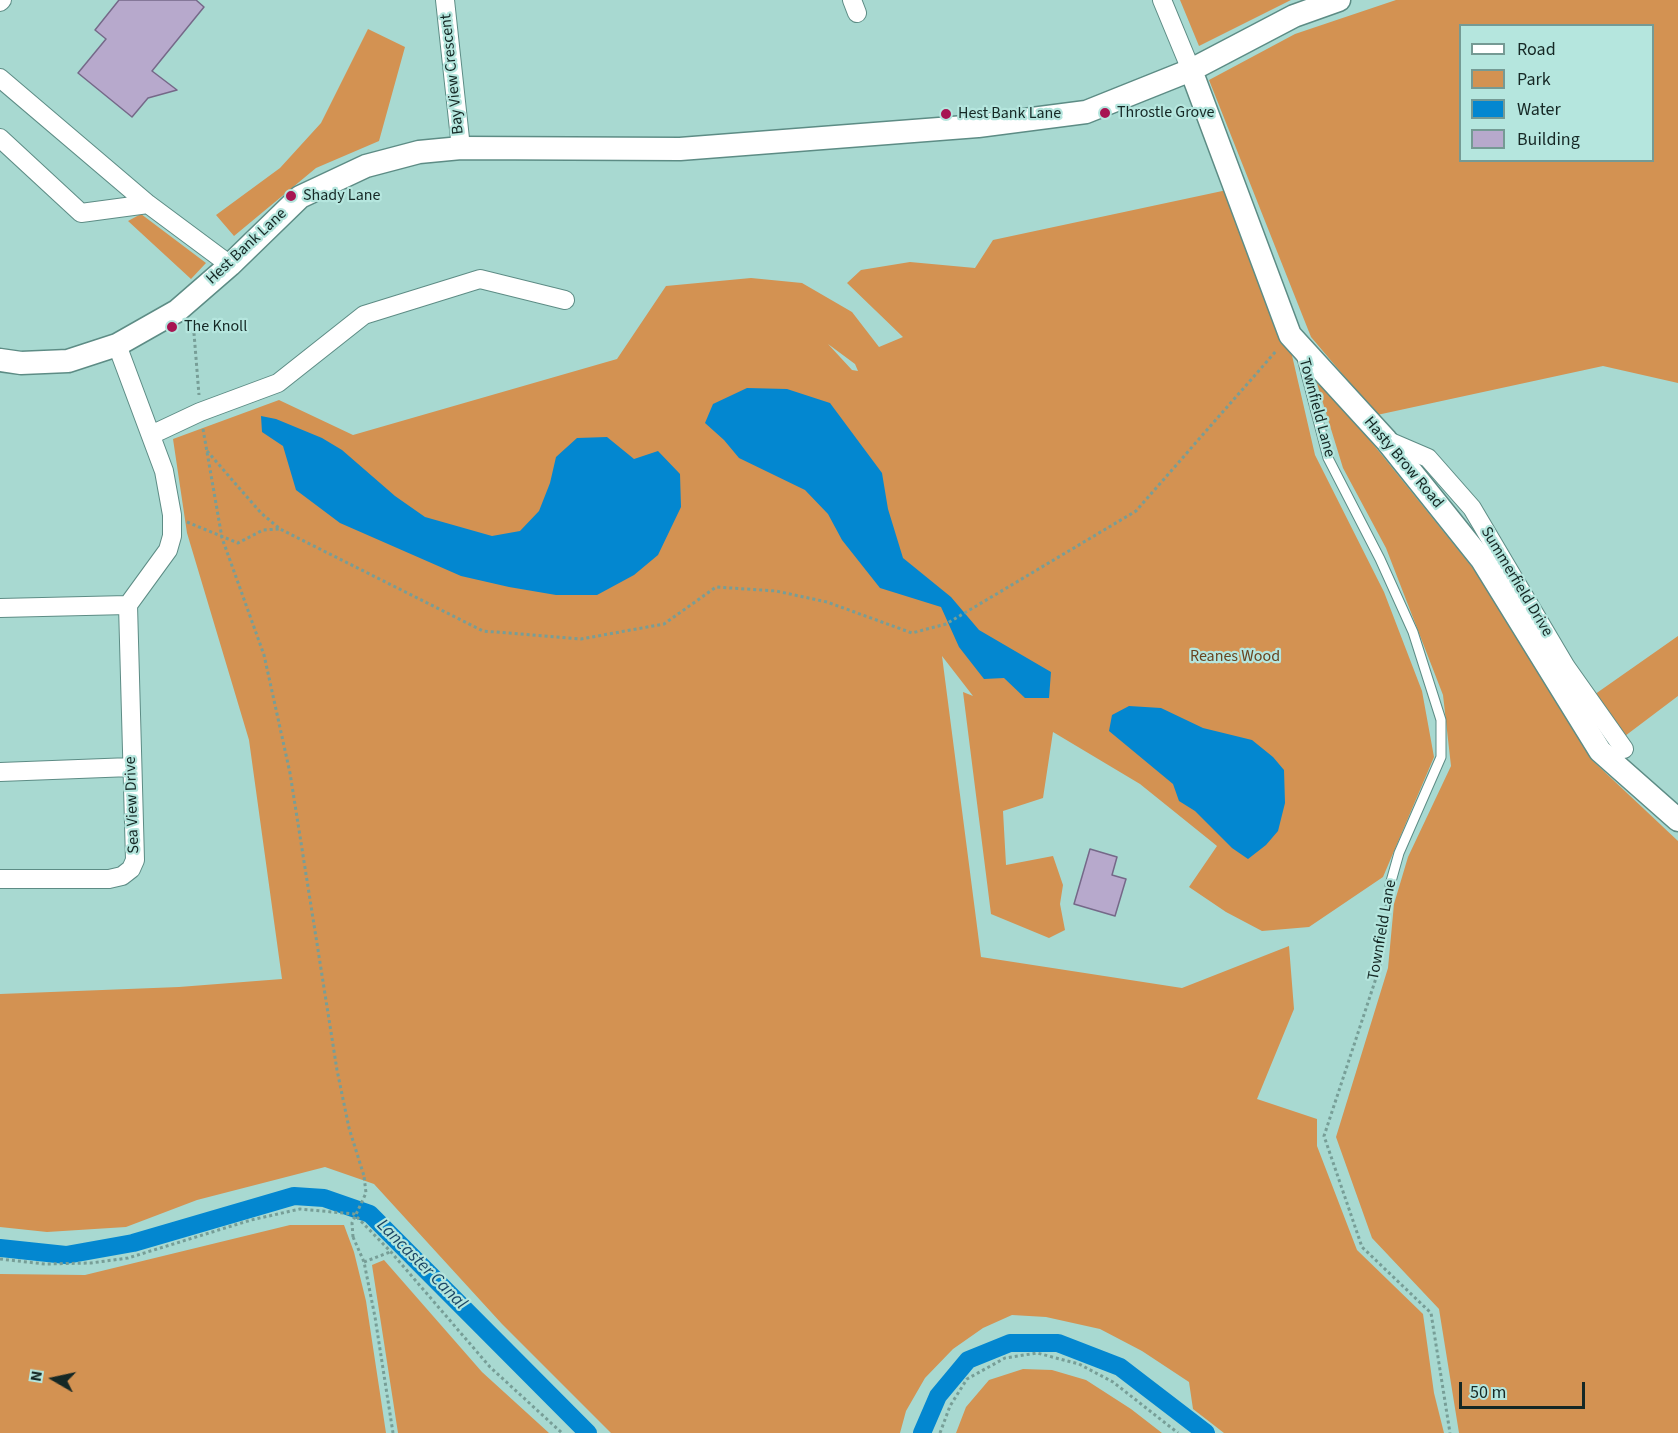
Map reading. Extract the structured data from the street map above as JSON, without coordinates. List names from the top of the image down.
{
  "streets": {
    "street": [
      "Bay View Crescent",
      "Hest Bank Lane",
      "Hasty Brow Road",
      "Summerfield Drive",
      "Sea View Drive"
    ],
    "lane": ["Townfield Lane"]
  },
  "crossings": [
    ["Bay View Crescent", "Hest Bank Lane"],
    ["Hest Bank Lane", "Hasty Brow Road"],
    ["Townfield Lane", "Hasty Brow Road"],
    ["Hasty Brow Road", "Summerfield Drive"]
  ],
  "water": ["Lancaster Canal"],
  "parks": ["Reanes Wood"],
  "places": [
    "Throstle Grove",
    "Hest Bank Lane",
    "Shady Lane",
    "The Knoll"
  ],
  "legend": [
    "Road",
    "Park",
    "Water",
    "Building"
  ],
  "scale_bar": "50 m",
  "north": "left"
}
